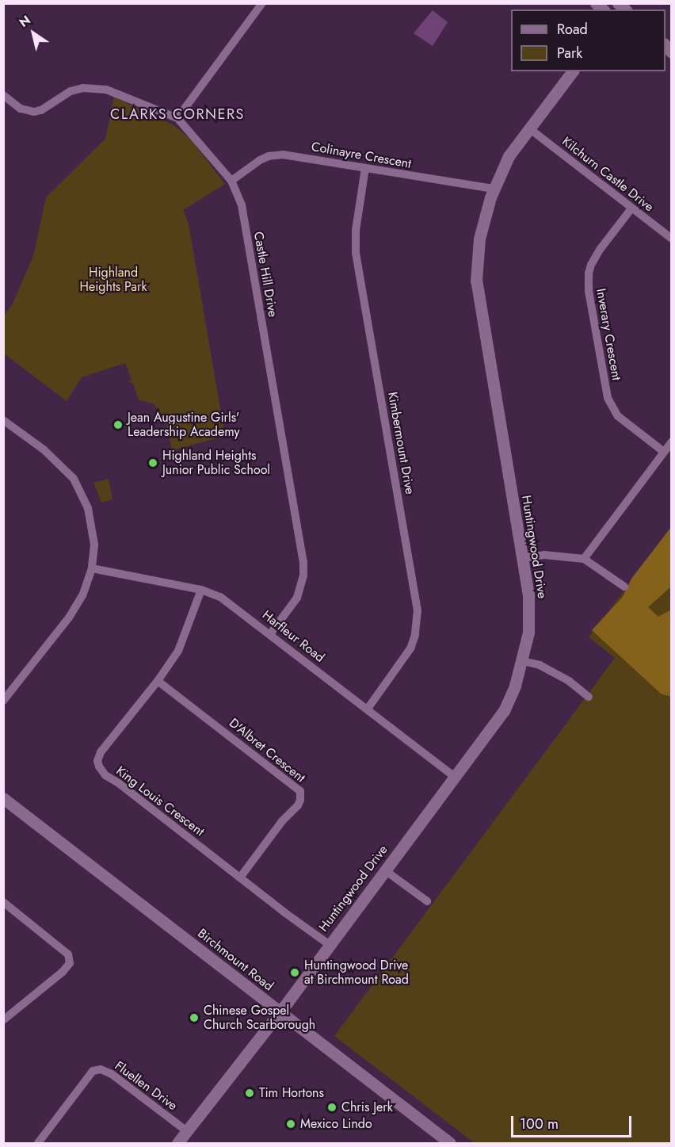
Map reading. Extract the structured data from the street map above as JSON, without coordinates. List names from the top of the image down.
{
  "streets": {
    "street": [
      "Colinayre Crescent",
      "Kilchurn Castle Drive",
      "Castle Hill Drive",
      "Inverary Crescent",
      "Kimbermount Drive",
      "Huntingwood Drive",
      "Harfleur Road",
      "D'Albret Crescent",
      "King Louis Crescent",
      "Birchmount Road",
      "Fluellen Drive"
    ]
  },
  "crossings": [
    ["Colinayre Crescent", "Castle Hill Drive"],
    ["Colinayre Crescent", "Kimbermount Drive"],
    ["Colinayre Crescent", "Huntingwood Drive"],
    ["Kilchurn Castle Drive", "Inverary Crescent"],
    ["Kilchurn Castle Drive", "Huntingwood Drive"],
    ["Castle Hill Drive", "Harfleur Road"],
    ["Kimbermount Drive", "Harfleur Road"],
    ["Huntingwood Drive", "Harfleur Road"],
    ["Huntingwood Drive", "King Louis Crescent"],
    ["Huntingwood Drive", "Birchmount Road"],
    ["Huntingwood Drive", "Fluellen Drive"],
    ["Harfleur Road", "King Louis Crescent"],
    ["D'Albret Crescent", "King Louis Crescent"]
  ],
  "districts": ["CLARKS CORNERS"],
  "parks": ["Highland Heights Park"],
  "places": [
    "Jean Augustine Girls' Leadership Academy",
    "Highland Heights Junior Public School",
    "Huntingwood Drive at Birchmount Road",
    "Chinese Gospel Church Scarborough",
    "Tim Hortons",
    "Chris Jerk",
    "Mexico Lindo"
  ],
  "legend": ["Road", "Park"],
  "scale_bar": "100 m",
  "north": "top left"
}
